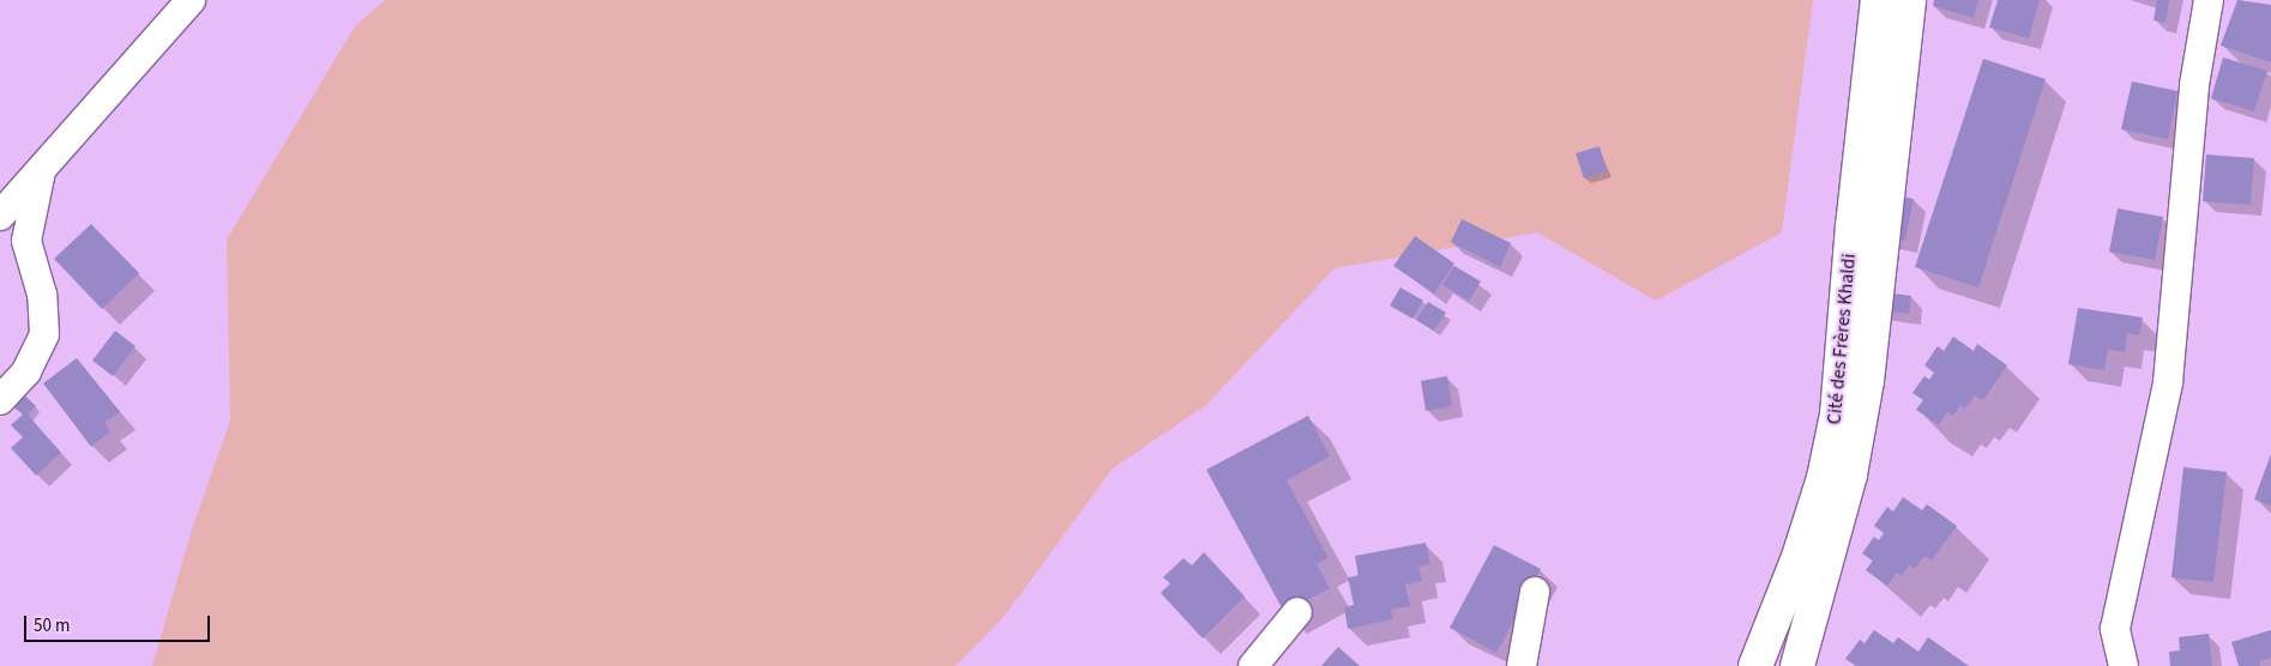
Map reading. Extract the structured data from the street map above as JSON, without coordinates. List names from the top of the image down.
{
  "streets": {
    "main road": ["Cité des Frères Khaldi"]
  },
  "scale_bar": "50 m"
}
